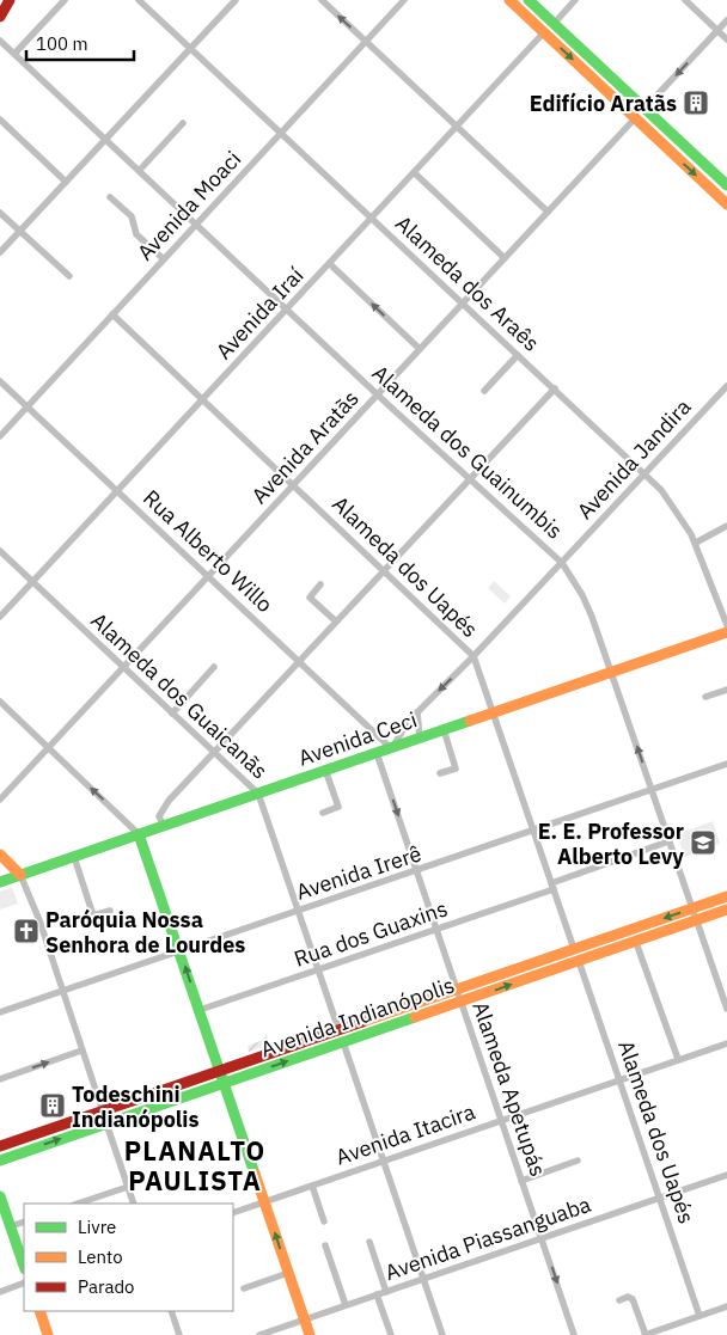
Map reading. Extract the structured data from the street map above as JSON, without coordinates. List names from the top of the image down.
{
  "streets": {
    "main road": ["Avenida Ceci", "Avenida Indianópolis"],
    "street": [
      "Avenida Moaci",
      "Alameda dos Araês",
      "Avenida Iraí",
      "Avenida Aratãs",
      "Alameda dos Guainumbis",
      "Avenida Jandira",
      "Rua Alberto Willo",
      "Alameda dos Uapés",
      "Alameda dos Guaicanãs",
      "Avenida Irerê",
      "Rua dos Guaxins",
      "Alameda Apetupás",
      "Avenida Itacira",
      "Avenida Piassanguaba"
    ]
  },
  "crossings": [
    ["Avenida Moaci", "Alameda dos Araês"],
    ["Avenida Moaci", "Alameda dos Guainumbis"],
    ["Avenida Moaci", "Rua Alberto Willo"],
    ["Avenida Moaci", "Alameda dos Uapés"],
    ["Alameda dos Araês", "Avenida Iraí"],
    ["Alameda dos Araês", "Avenida Aratãs"],
    ["Alameda dos Araês", "Avenida Jandira"],
    ["Avenida Iraí", "Alameda dos Guainumbis"],
    ["Avenida Iraí", "Rua Alberto Willo"],
    ["Avenida Iraí", "Alameda dos Uapés"],
    ["Avenida Iraí", "Alameda dos Guaicanãs"],
    ["Avenida Aratãs", "Alameda dos Guainumbis"],
    ["Avenida Aratãs", "Rua Alberto Willo"],
    ["Avenida Aratãs", "Alameda dos Uapés"],
    ["Avenida Aratãs", "Alameda dos Guaicanãs"],
    ["Alameda dos Guainumbis", "Avenida Jandira"],
    ["Alameda dos Guainumbis", "Avenida Ceci"],
    ["Alameda dos Guainumbis", "Avenida Irerê"],
    ["Alameda dos Guainumbis", "Rua dos Guaxins"],
    ["Alameda dos Guainumbis", "Avenida Indianópolis"],
    ["Avenida Jandira", "Rua Alberto Willo"],
    ["Avenida Jandira", "Alameda dos Uapés"],
    ["Avenida Jandira", "Avenida Ceci"],
    ["Rua Alberto Willo", "Avenida Ceci"],
    ["Alameda dos Uapés", "Avenida Ceci"],
    ["Alameda dos Uapés", "Avenida Irerê"],
    ["Alameda dos Uapés", "Rua dos Guaxins"],
    ["Alameda dos Uapés", "Avenida Indianópolis"],
    ["Alameda dos Uapés", "Avenida Itacira"],
    ["Alameda dos Uapés", "Avenida Piassanguaba"],
    ["Alameda dos Guaicanãs", "Avenida Ceci"],
    ["Alameda dos Guaicanãs", "Avenida Irerê"],
    ["Alameda dos Guaicanãs", "Rua dos Guaxins"],
    ["Alameda dos Guaicanãs", "Avenida Indianópolis"],
    ["Avenida Ceci", "Alameda Apetupás"],
    ["Avenida Irerê", "Alameda Apetupás"],
    ["Rua dos Guaxins", "Alameda Apetupás"],
    ["Avenida Indianópolis", "Alameda Apetupás"],
    ["Alameda Apetupás", "Avenida Itacira"],
    ["Alameda Apetupás", "Avenida Piassanguaba"]
  ],
  "one_way": ["Alameda Apetupás"],
  "districts": ["PLANALTO PAULISTA"],
  "places": {
    "building": ["Edifício Aratãs", "Todeschini Indianópolis"],
    "school or university": ["E. E. Professor Alberto Levy"],
    "church": ["Paróquia Nossa Senhora de Lourdes"]
  },
  "legend": ["Livre", "Lento", "Parado"],
  "scale_bar": "100 m"
}
